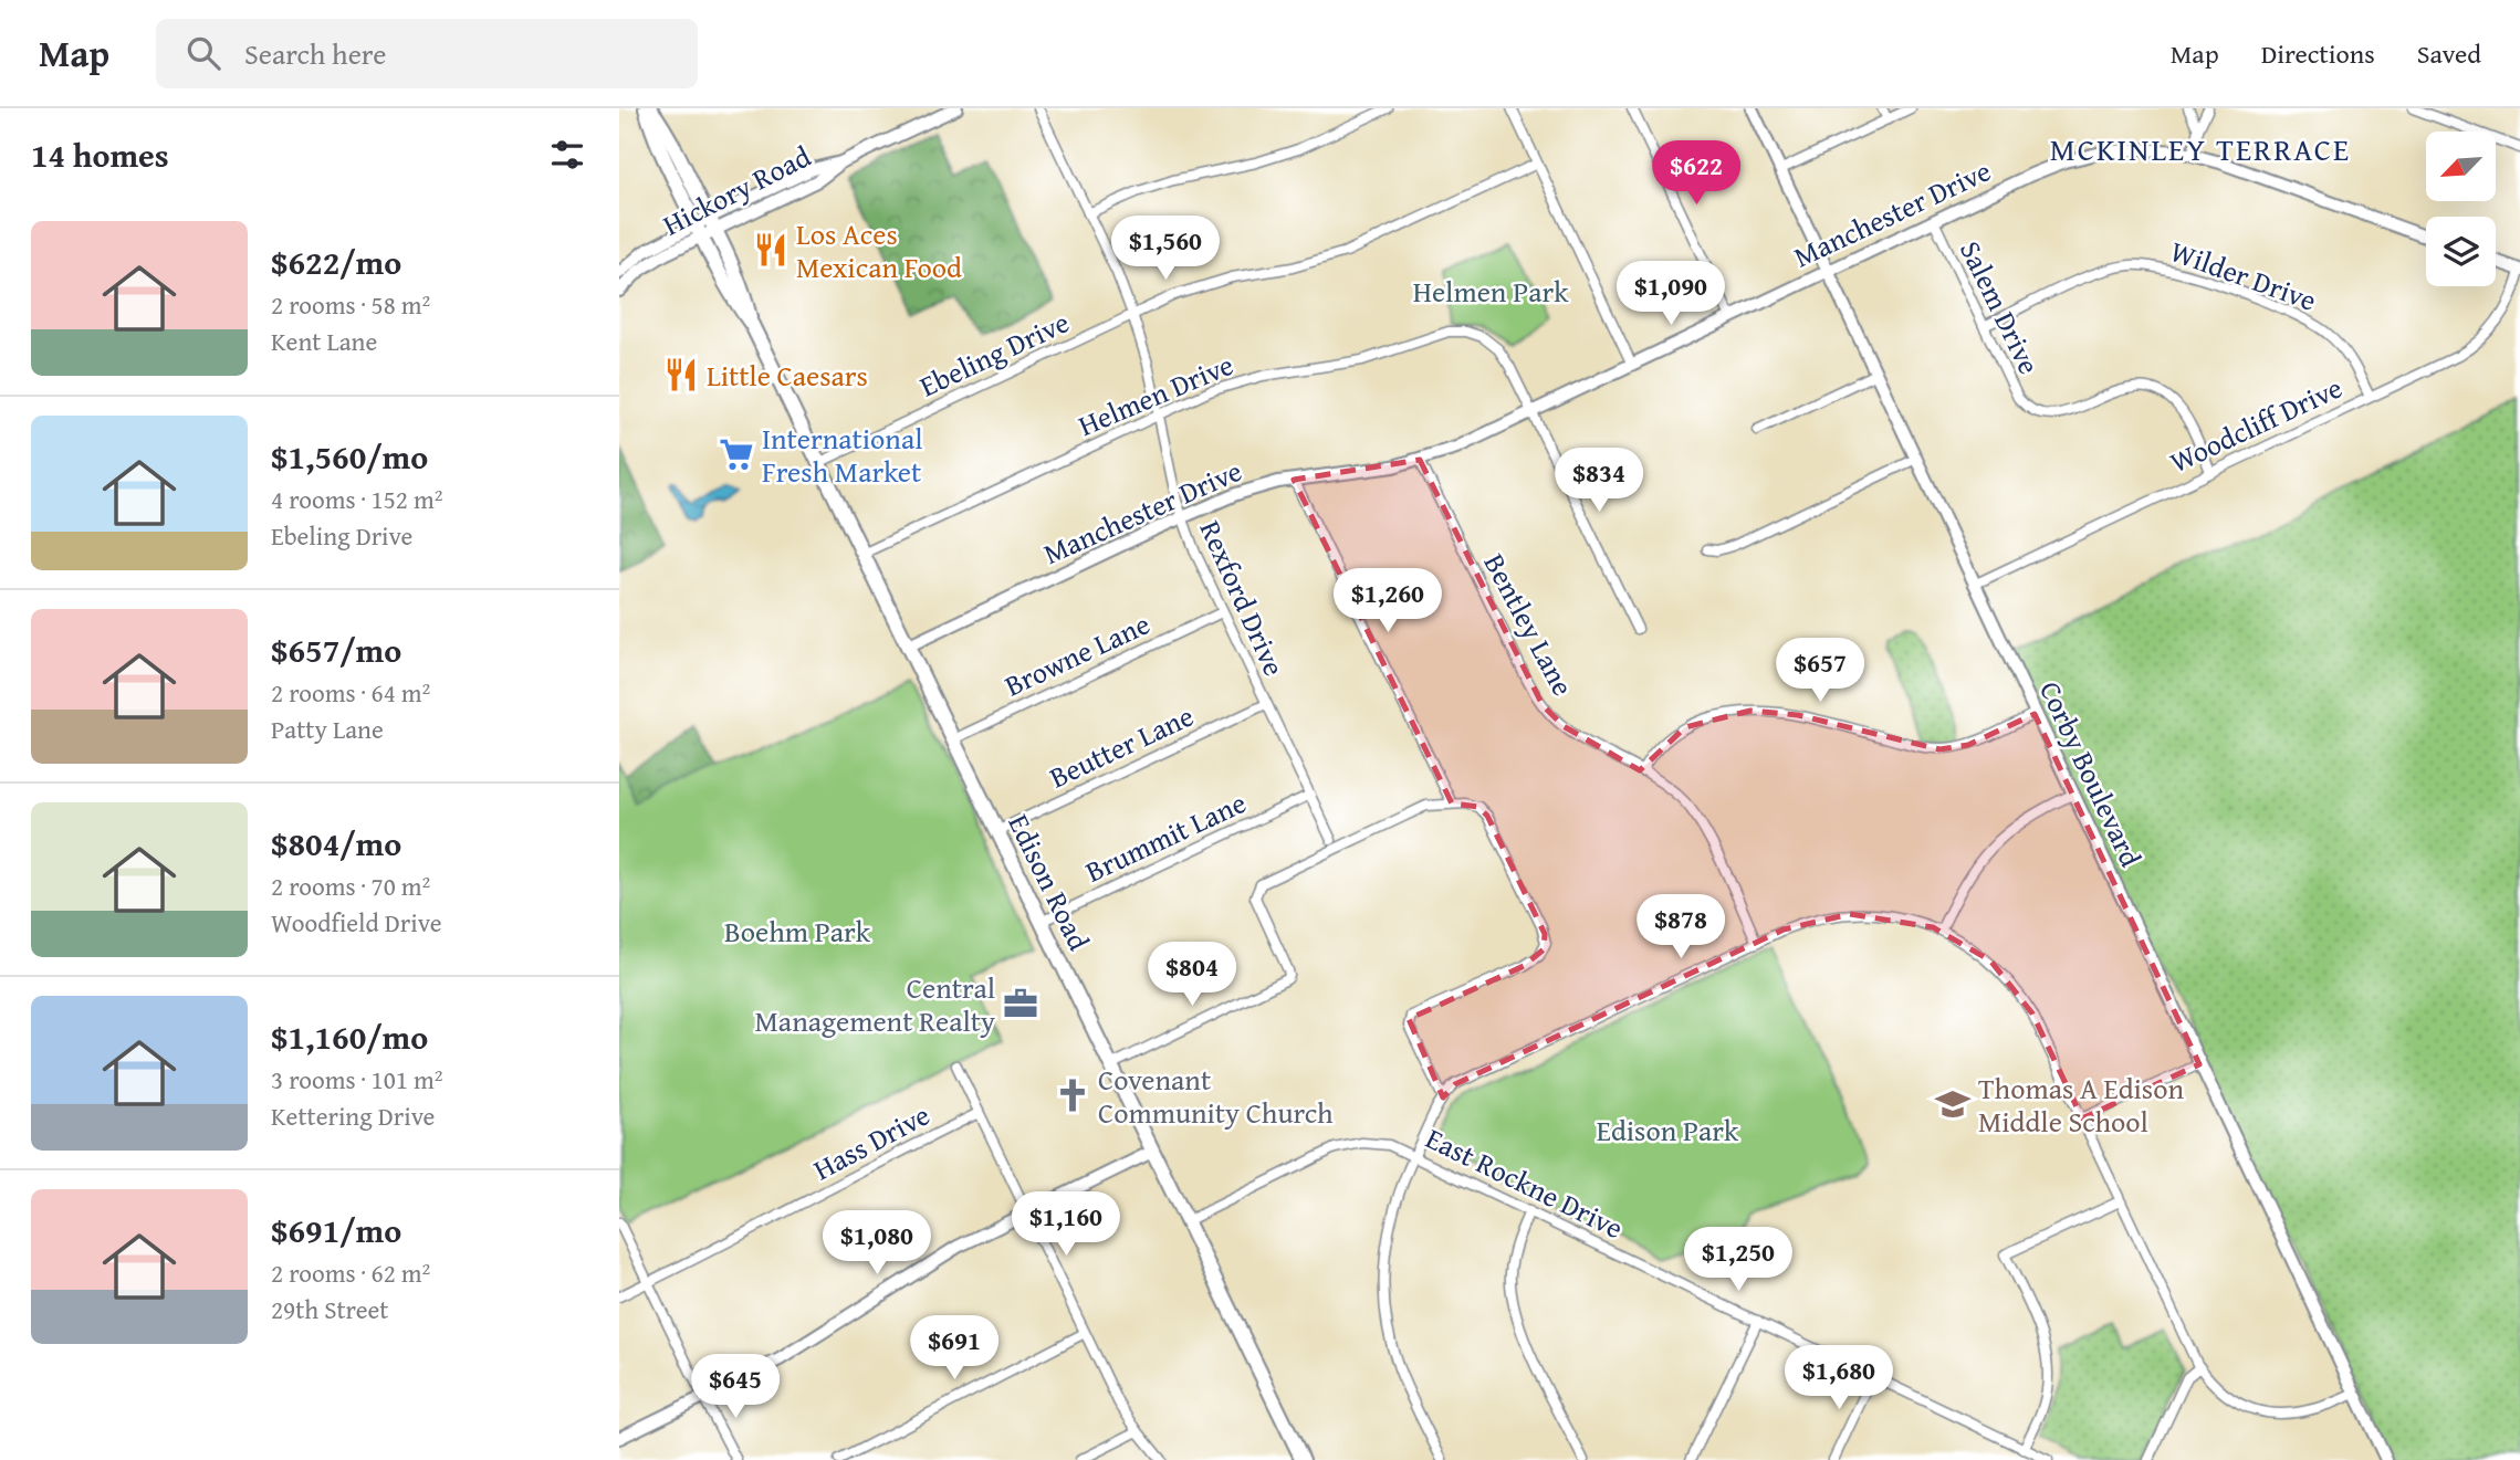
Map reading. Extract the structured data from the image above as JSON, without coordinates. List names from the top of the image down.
{
  "streets": {
    "main road": ["Edison Road"],
    "street": [
      "Hickory Road",
      "Manchester Drive",
      "Wilder Drive",
      "Salem Drive",
      "Ebeling Drive",
      "Helmen Drive",
      "Woodcliff Drive",
      "Rexford Drive",
      "Bentley Lane",
      "Browne Lane",
      "Beutter Lane",
      "Corby Boulevard",
      "Brummit Lane",
      "Hass Drive",
      "East Rockne Drive"
    ]
  },
  "crossings": [
    ["Hickory Road", "Edison Road"],
    ["Manchester Drive", "Salem Drive"],
    ["Manchester Drive", "Helmen Drive"],
    ["Manchester Drive", "Rexford Drive"],
    ["Manchester Drive", "Bentley Lane"],
    ["Manchester Drive", "Corby Boulevard"],
    ["Manchester Drive", "Edison Road"],
    ["Wilder Drive", "Salem Drive"],
    ["Wilder Drive", "Woodcliff Drive"],
    ["Salem Drive", "Woodcliff Drive"],
    ["Ebeling Drive", "Rexford Drive"],
    ["Ebeling Drive", "Edison Road"],
    ["Helmen Drive", "Rexford Drive"],
    ["Helmen Drive", "Edison Road"],
    ["Woodcliff Drive", "Corby Boulevard"],
    ["Rexford Drive", "Browne Lane"],
    ["Rexford Drive", "Beutter Lane"],
    ["Rexford Drive", "Brummit Lane"],
    ["Browne Lane", "Edison Road"],
    ["Beutter Lane", "Edison Road"],
    ["Brummit Lane", "Edison Road"],
    ["Edison Road", "East Rockne Drive"]
  ],
  "districts": ["MCKINLEY TERRACE"],
  "parks": ["Helmen Park", "Boehm Park", "Edison Park"],
  "places": {
    "restaurant": ["Los Aces Mexican Food", "Little Caesars"],
    "supermarket": ["International Fresh Market"],
    "office": ["Central Management Realty"],
    "church": ["Covenant Community Church"],
    "school or university": ["Thomas A Edison Middle School"]
  },
  "north": "bottom left",
  "page": {
    "header": "Map",
    "search": "Search here",
    "nav": ["Map", "Directions", "Saved"],
    "heading": "14 homes",
    "price": [
      "$622",
      "$1,560",
      "$1,090",
      "$834",
      "$1,260",
      "$657",
      "$878",
      "$804",
      "$1,160",
      "$1,080",
      "$1,250",
      "$691",
      "$1,680",
      "$645"
    ],
    "list": [
      {
        "name": "$622/mo",
        "note": "2 rooms · 58 m² · Kent Lane"
      },
      {
        "name": "$1,560/mo",
        "note": "4 rooms · 152 m² · Ebeling Drive"
      },
      {
        "name": "$657/mo",
        "note": "2 rooms · 64 m² · Patty Lane"
      },
      {
        "name": "$804/mo",
        "note": "2 rooms · 70 m² · Woodfield Drive"
      },
      {
        "name": "$1,160/mo",
        "note": "3 rooms · 101 m² · Kettering Drive"
      },
      {
        "name": "$691/mo",
        "note": "2 rooms · 62 m² · 29th Street"
      }
    ]
  }
}
